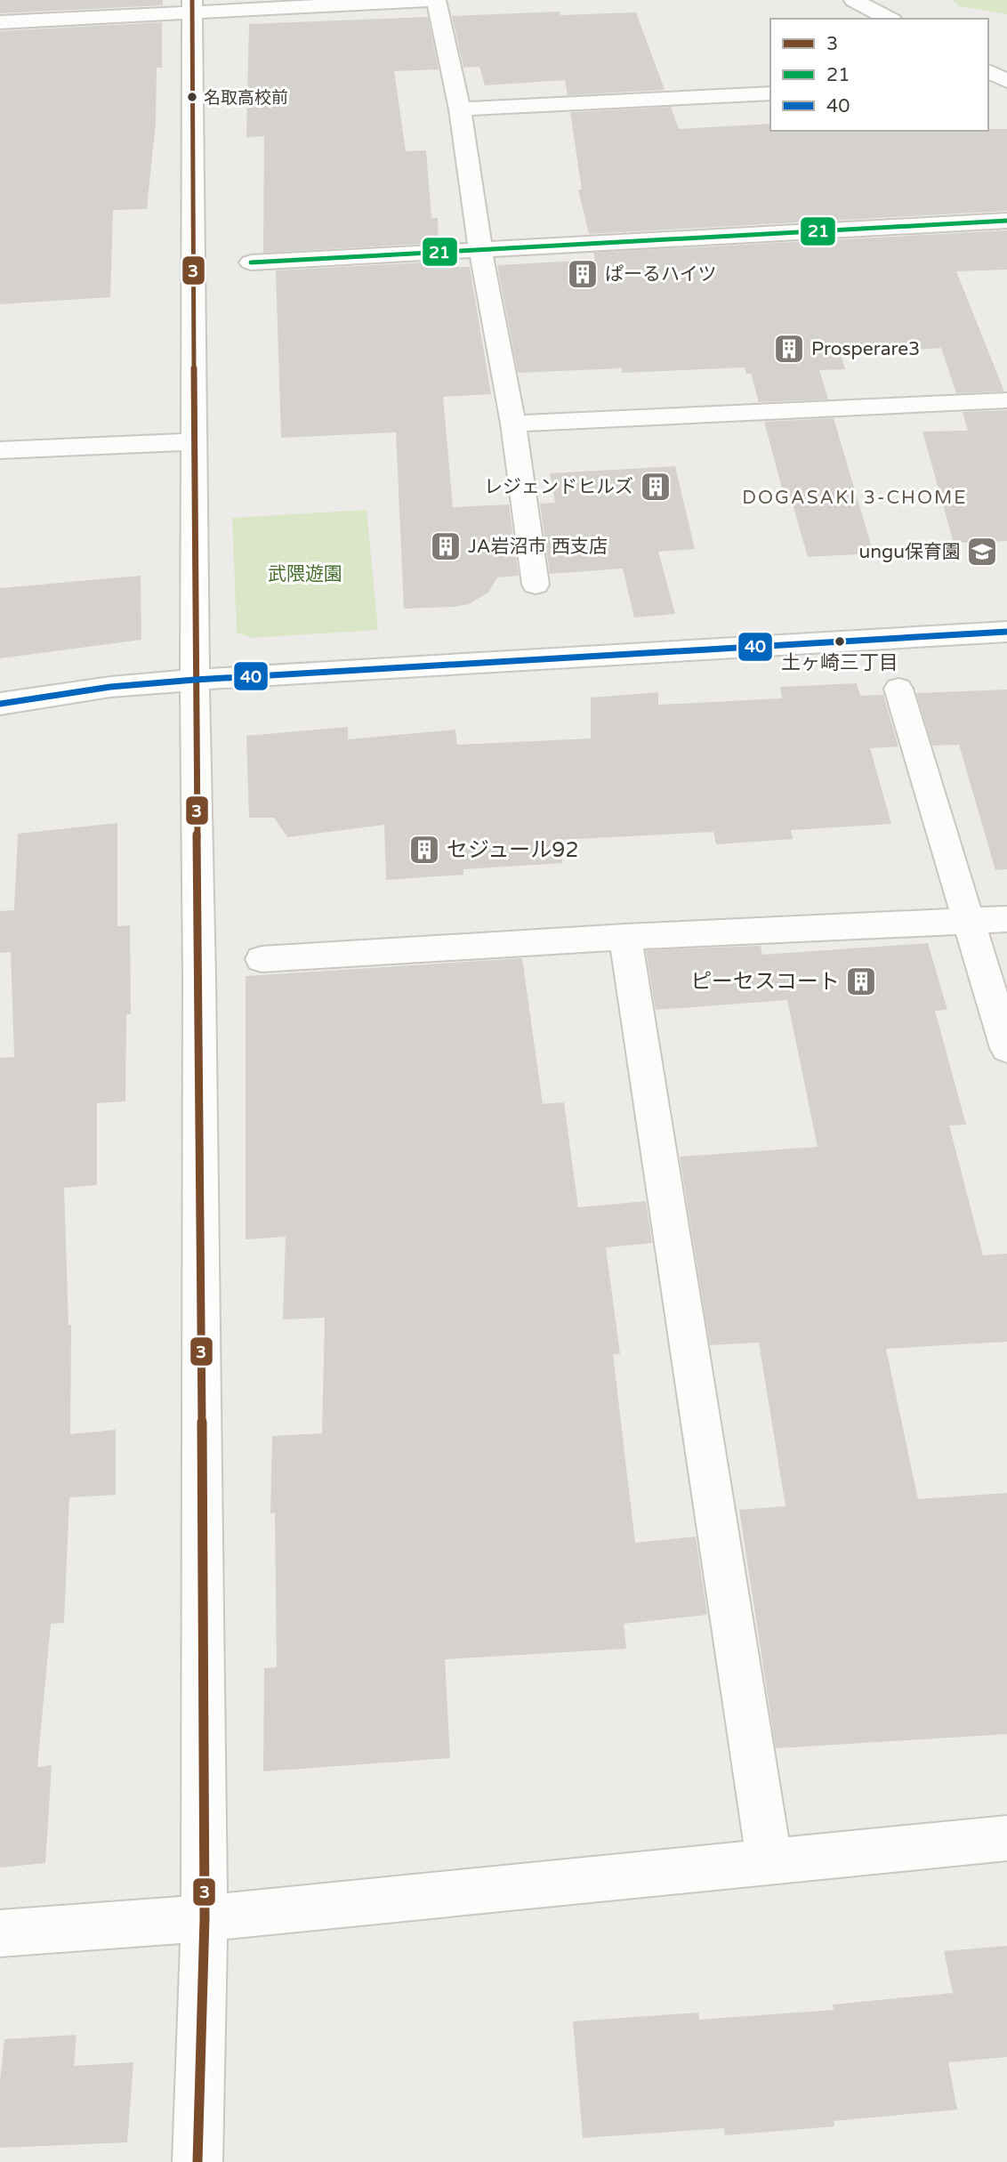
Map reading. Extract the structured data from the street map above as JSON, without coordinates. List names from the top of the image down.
{
  "districts": ["DOGASAKI 3-CHOME"],
  "parks": ["武隈遊園"],
  "places": {
    "other": ["名取高校前", "土ヶ崎三丁目"],
    "building": [
      "ぱーるハイツ",
      "Prosperare3",
      "レジェンドヒルズ",
      "JA岩沼市 西支店",
      "セジュール92",
      "ピーセスコート"
    ],
    "school or university": ["ungu保育園"]
  },
  "lines": ["transit line 3", "transit line 21", "transit line 40"],
  "legend": ["3", "21", "40"]
}
